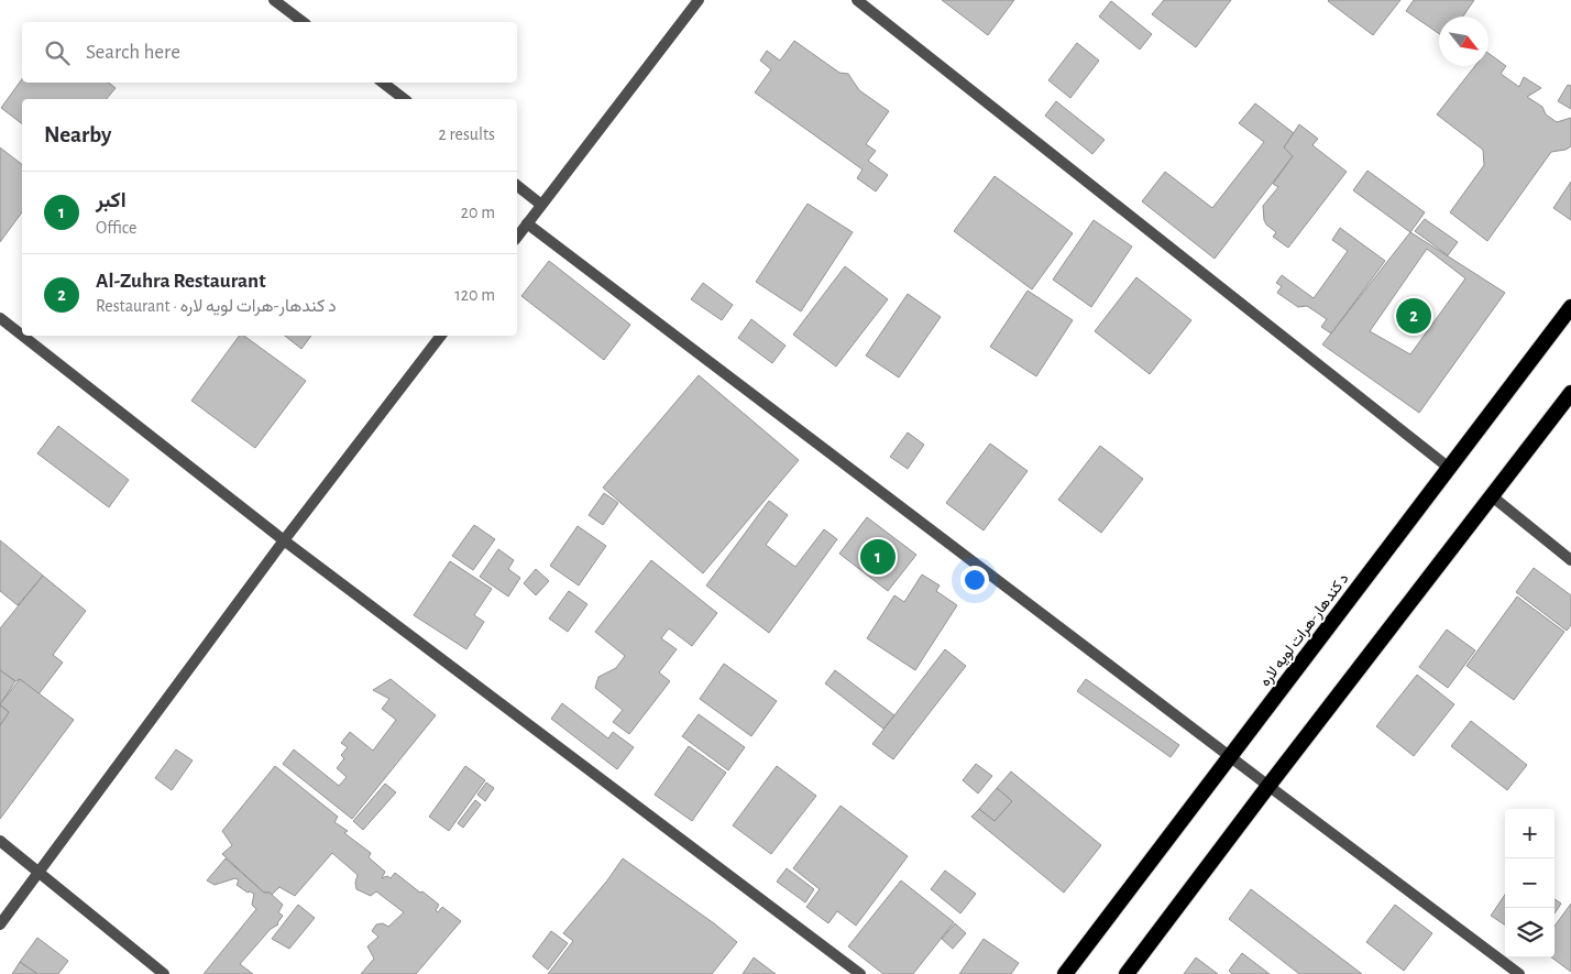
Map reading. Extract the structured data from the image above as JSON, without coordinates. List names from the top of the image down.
{
  "streets": {
    "highway": ["د کندهار-هرات لويه لاره"]
  },
  "north": "bottom right",
  "page": {
    "search": "Search here",
    "heading": ["Nearby", "2 results"],
    "list": [
      {
        "mark": "1",
        "name": "اکبر",
        "note": "Office",
        "value": "20 m"
      },
      {
        "mark": "2",
        "name": "Al-Zuhra Restaurant",
        "note": "Restaurant · د کندهار-هرات لويه لاره",
        "value": "120 m"
      }
    ],
    "pins": ["2", "1"],
    "map_buttons": ["+", "−"]
  }
}
